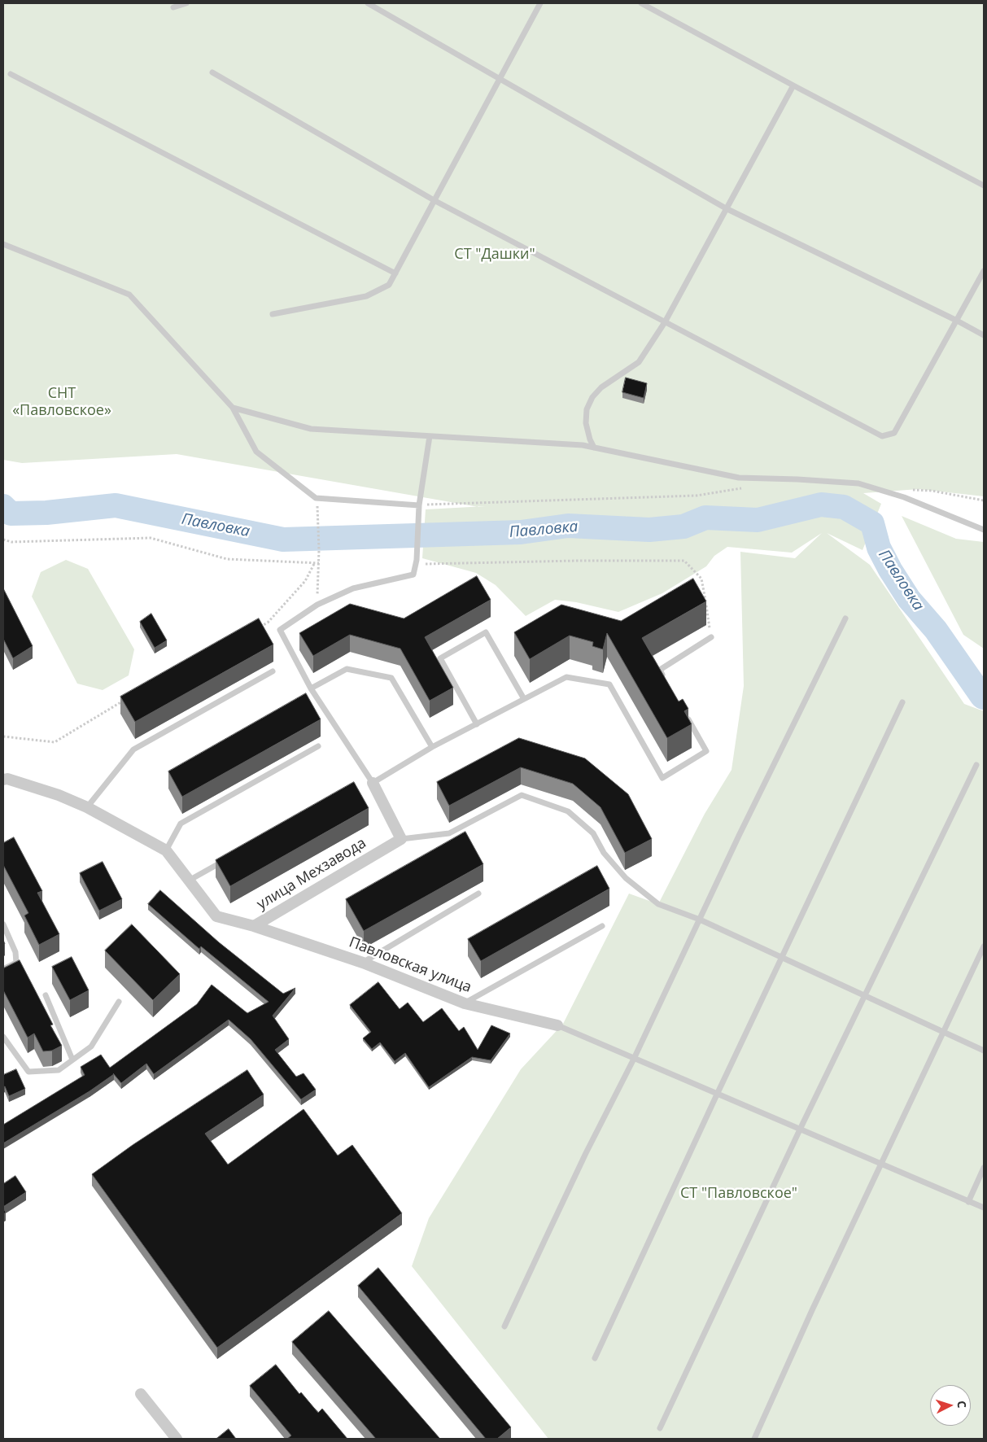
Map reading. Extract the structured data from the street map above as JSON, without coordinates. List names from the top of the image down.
{
  "streets": {
    "street": ["улица Мехзавода", "Павловская улица"]
  },
  "crossings": [
    ["улица Мехзавода", "Павловская улица"]
  ],
  "water": ["Павловка"],
  "parks": ["СТ \"Дашки\"", "СНТ «Павловское»", "СТ \"Павловское\""],
  "north": "right"
}
